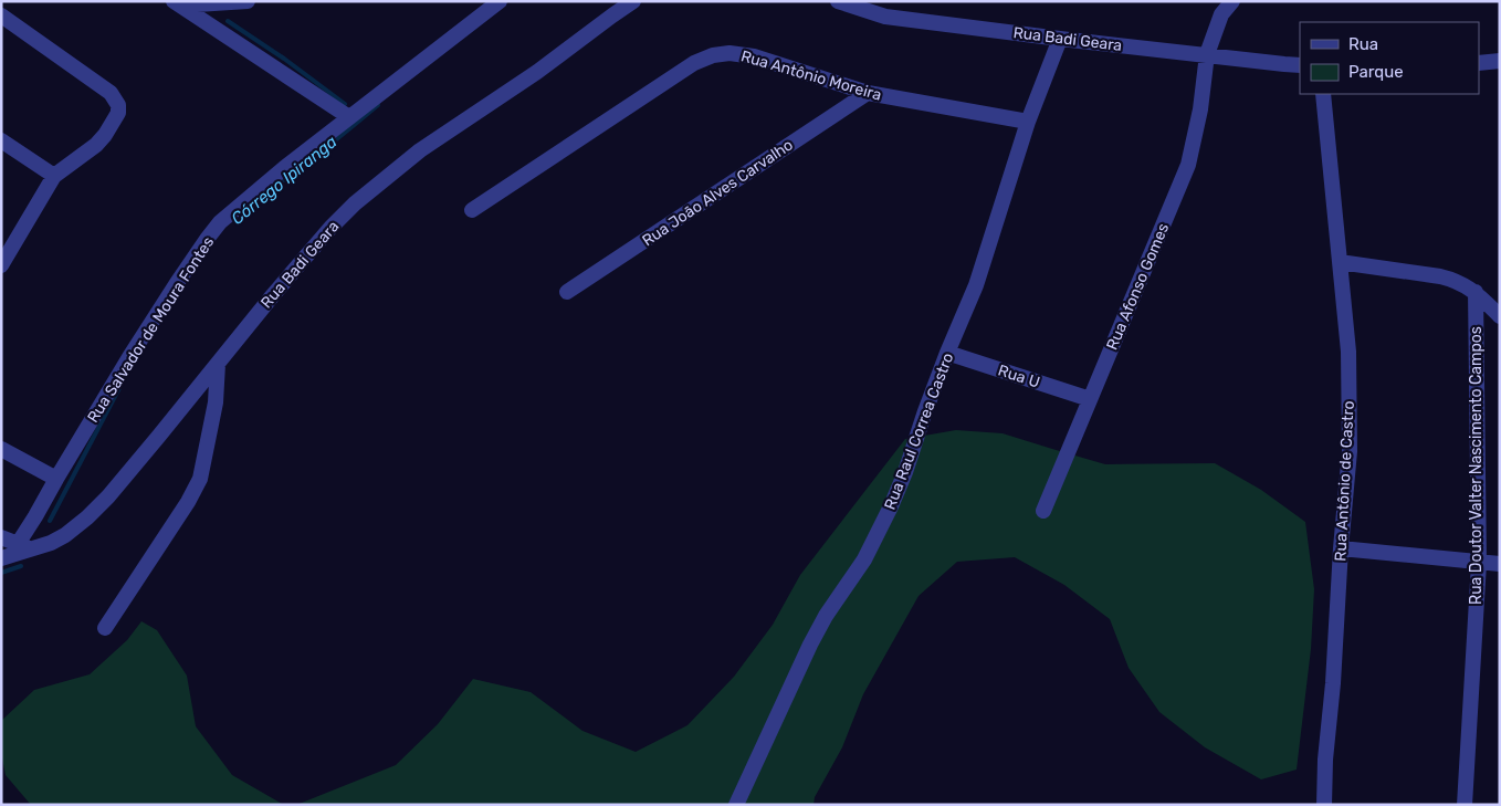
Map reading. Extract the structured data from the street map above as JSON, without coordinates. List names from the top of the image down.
{
  "streets": {
    "street": [
      "Rua Badi Geara",
      "Rua Antônio Moreira",
      "Rua João Alves Carvalho",
      "Rua Afonso Gomes",
      "Rua Salvador de Moura Fontes",
      "Rua U",
      "Rua Raul Correa Castro",
      "Rua Doutor Valter Nascimento Campos",
      "Rua Antônio de Castro"
    ]
  },
  "crossings": [
    ["Rua Badi Geara", "Rua Afonso Gomes"],
    ["Rua Badi Geara", "Rua Salvador de Moura Fontes"],
    ["Rua Badi Geara", "Rua Raul Correa Castro"],
    ["Rua Antônio Moreira", "Rua João Alves Carvalho"],
    ["Rua Antônio Moreira", "Rua Raul Correa Castro"],
    ["Rua Afonso Gomes", "Rua U"],
    ["Rua U", "Rua Raul Correa Castro"]
  ],
  "water": ["Córrego Ipiranga"],
  "legend": ["Rua", "Parque"]
}
